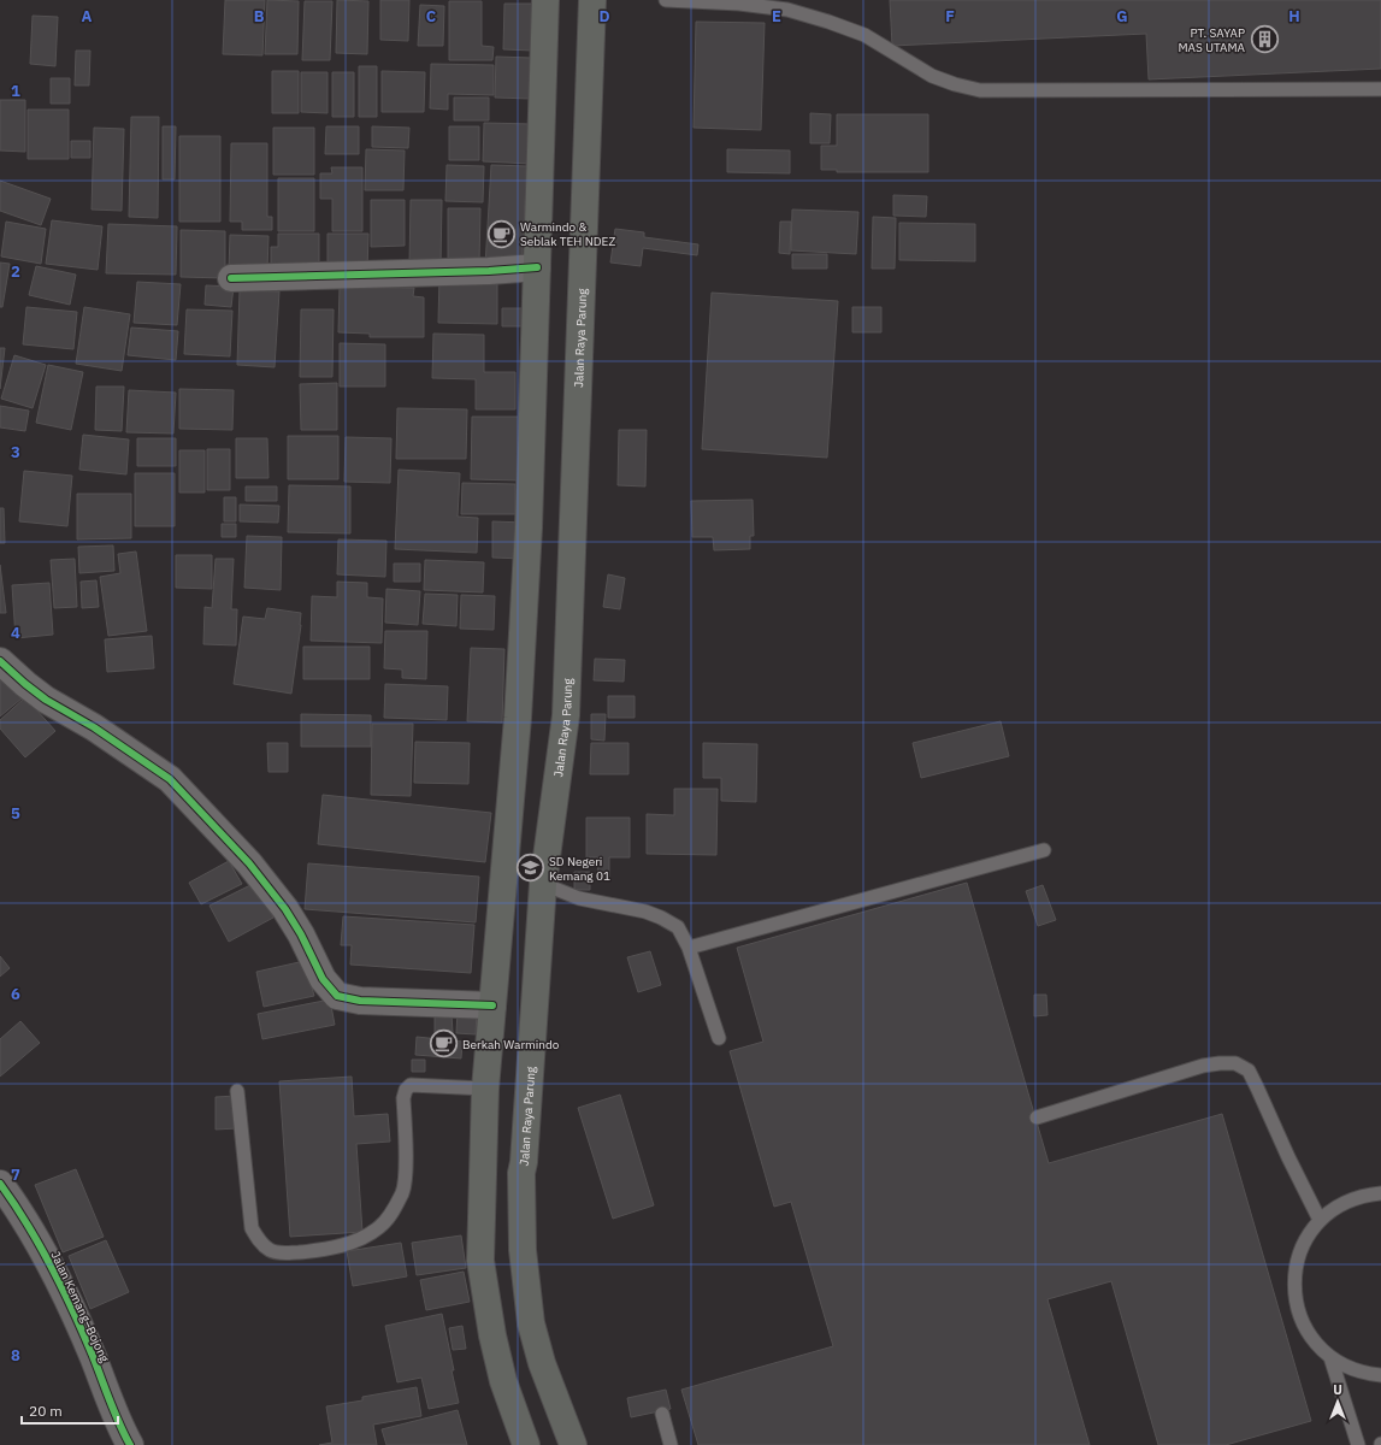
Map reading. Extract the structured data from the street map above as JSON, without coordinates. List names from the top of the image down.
{
  "streets": {
    "highway": ["Jalan Raya Parung"],
    "street": ["Jalan Kemang–Bojong"]
  },
  "places": {
    "building": ["PT. SAYAP MAS UTAMA"],
    "cafe": ["Warmindo & Seblak TEH NDEZ", "Berkah Warmindo"],
    "school or university": ["SD Negeri Kemang 01"]
  },
  "scale_bar": "20 m",
  "north": "top",
  "grid": {
    "columns": [
      "A",
      "B",
      "C",
      "D",
      "E",
      "F",
      "G",
      "H"
    ],
    "rows": [
      "1",
      "2",
      "3",
      "4",
      "5",
      "6",
      "7",
      "8"
    ]
  }
}
